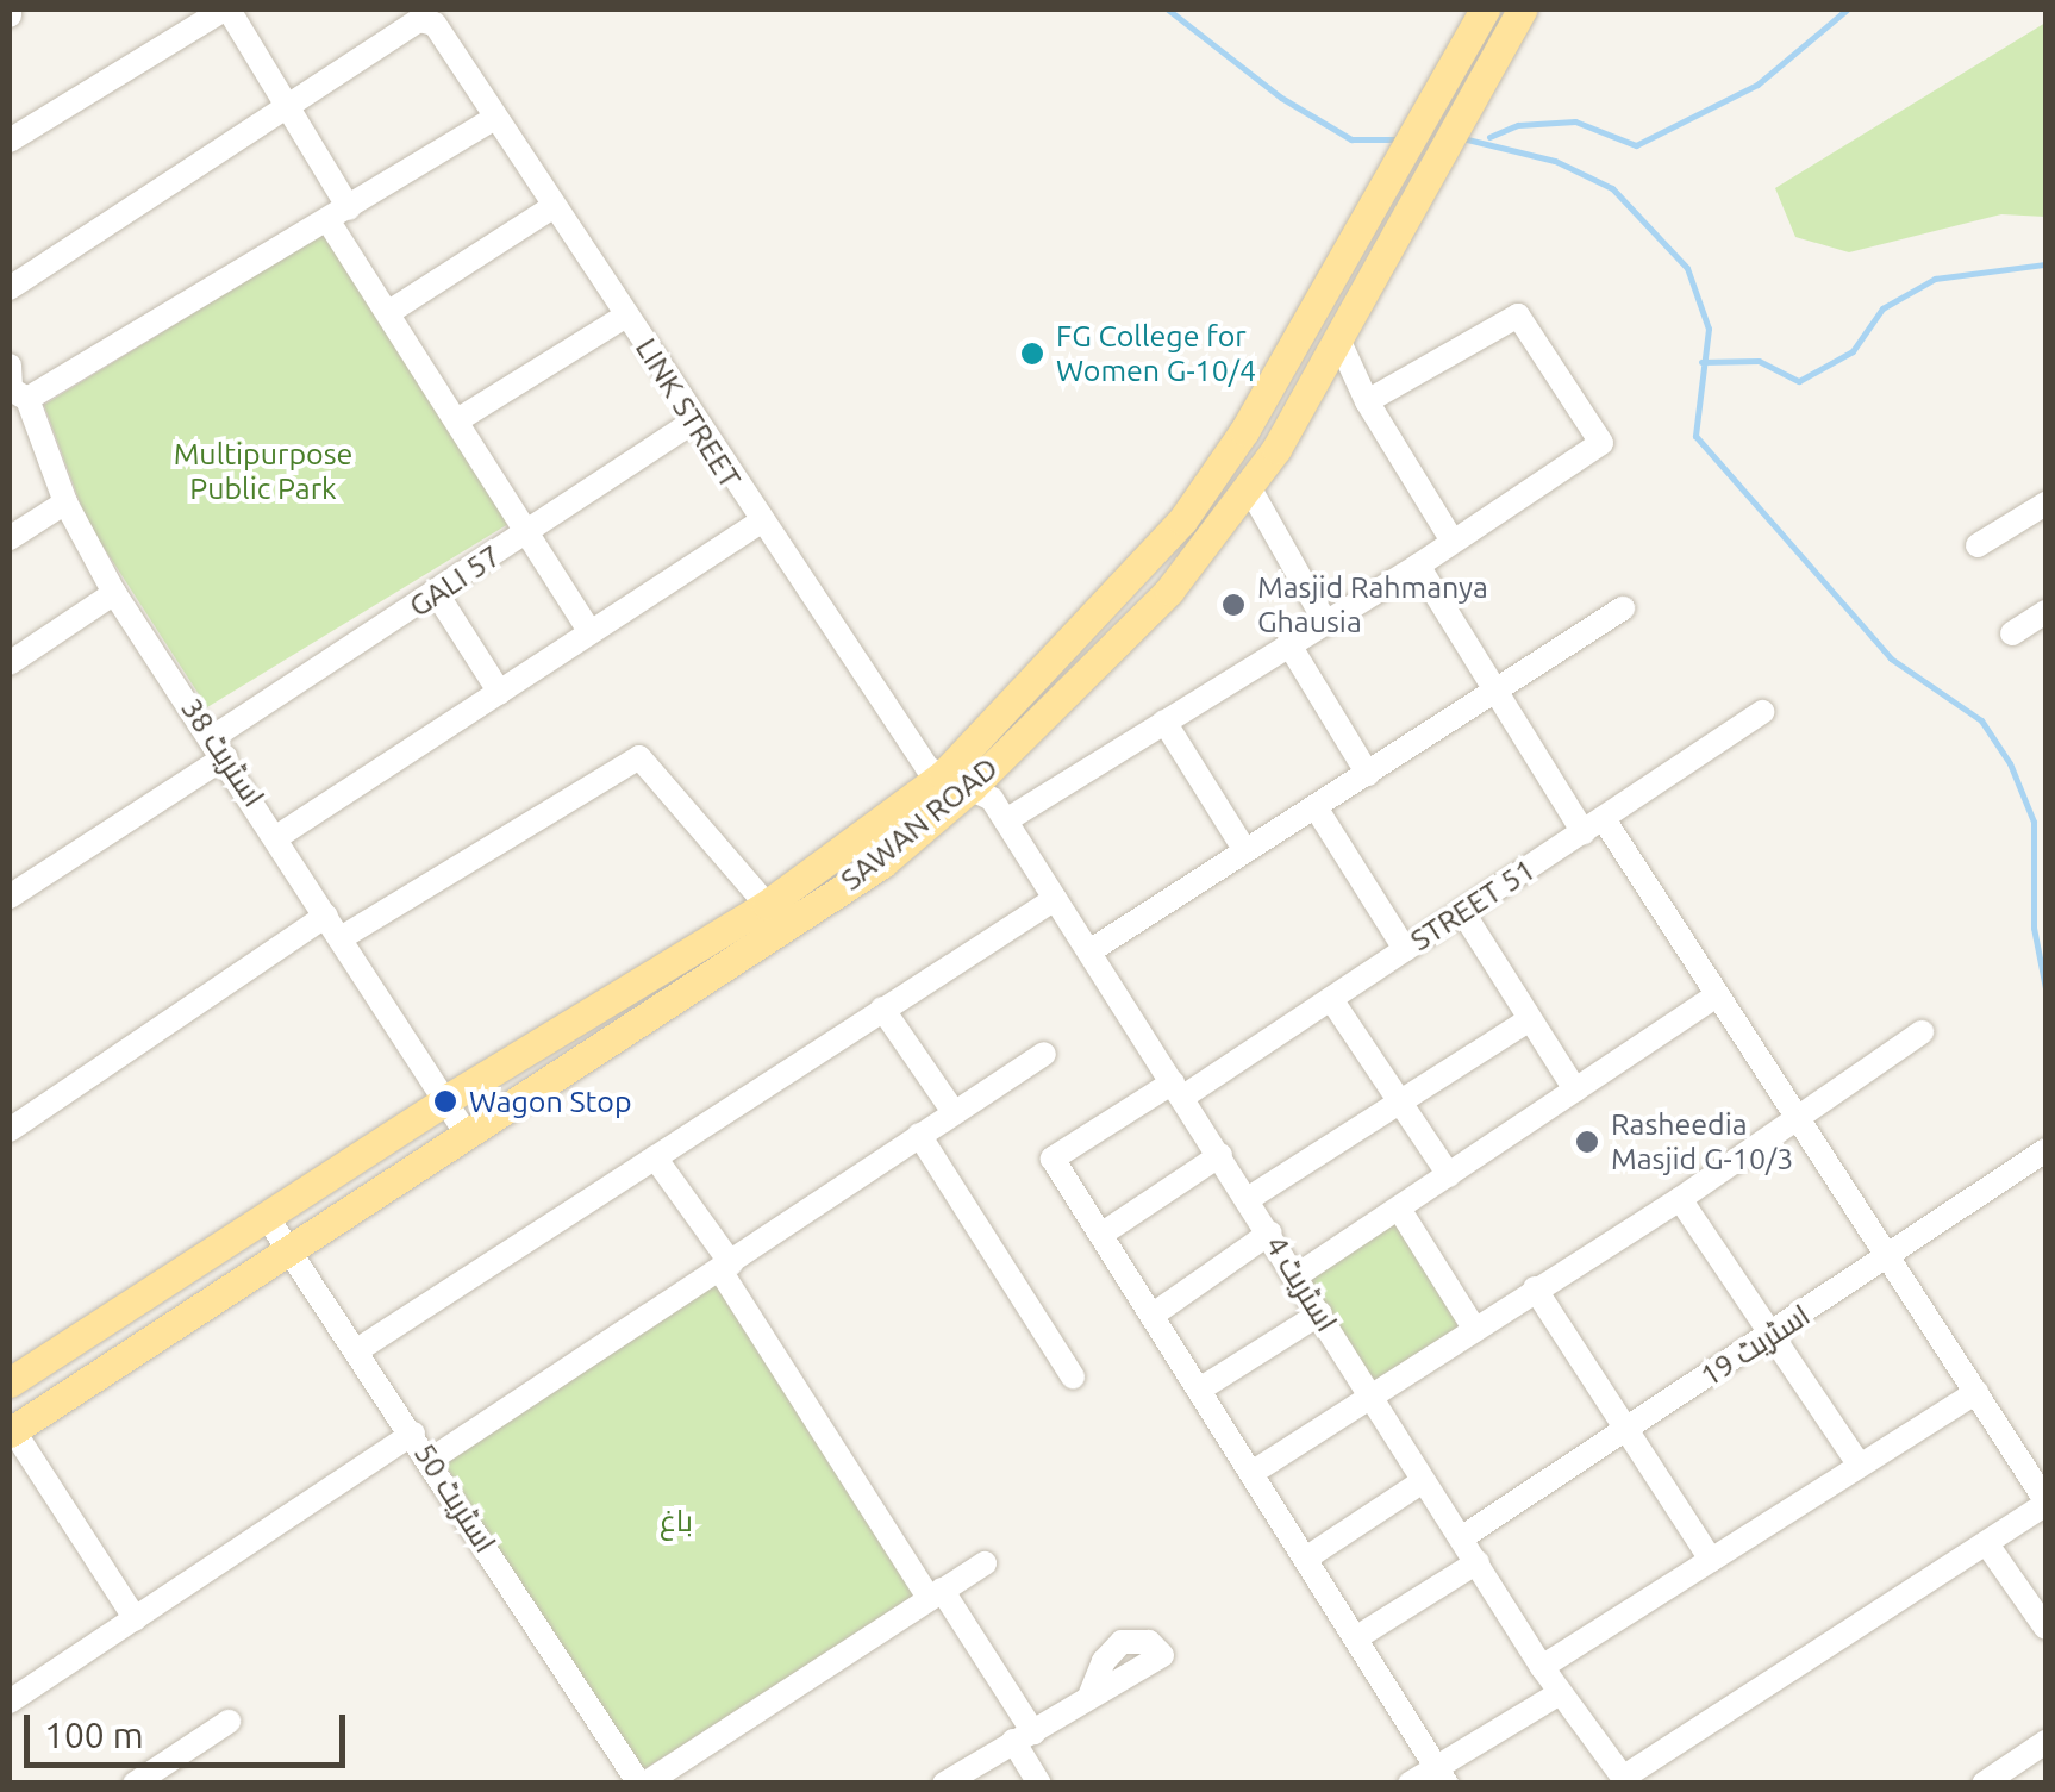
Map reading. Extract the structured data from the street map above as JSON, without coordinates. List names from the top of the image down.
{
  "streets": {
    "main road": ["SAWAN ROAD"],
    "street": [
      "LINK STREET",
      "GALI 57",
      "اسٹریٹ 38",
      "STREET 51",
      "اسٹریٹ 4",
      "اسٹریٹ 19",
      "اسٹریٹ 50"
    ]
  },
  "crossings": [
    ["LINK STREET", "GALI 57"],
    ["LINK STREET", "SAWAN ROAD"],
    ["LINK STREET", "اسٹریٹ 4"],
    ["GALI 57", "اسٹریٹ 38"],
    ["اسٹریٹ 38", "SAWAN ROAD"],
    ["SAWAN ROAD", "اسٹریٹ 4"],
    ["SAWAN ROAD", "اسٹریٹ 50"],
    ["STREET 51", "اسٹریٹ 4"],
    ["اسٹریٹ 4", "اسٹریٹ 19"]
  ],
  "parks": ["Multipurpose Public Park", "باغ"],
  "places": [
    "FG College for Women G-10/4",
    "Masjid Rahmanya Ghausia",
    "Wagon Stop",
    "Rasheedia Masjid G-10/3"
  ],
  "scale_bar": "100 m"
}
